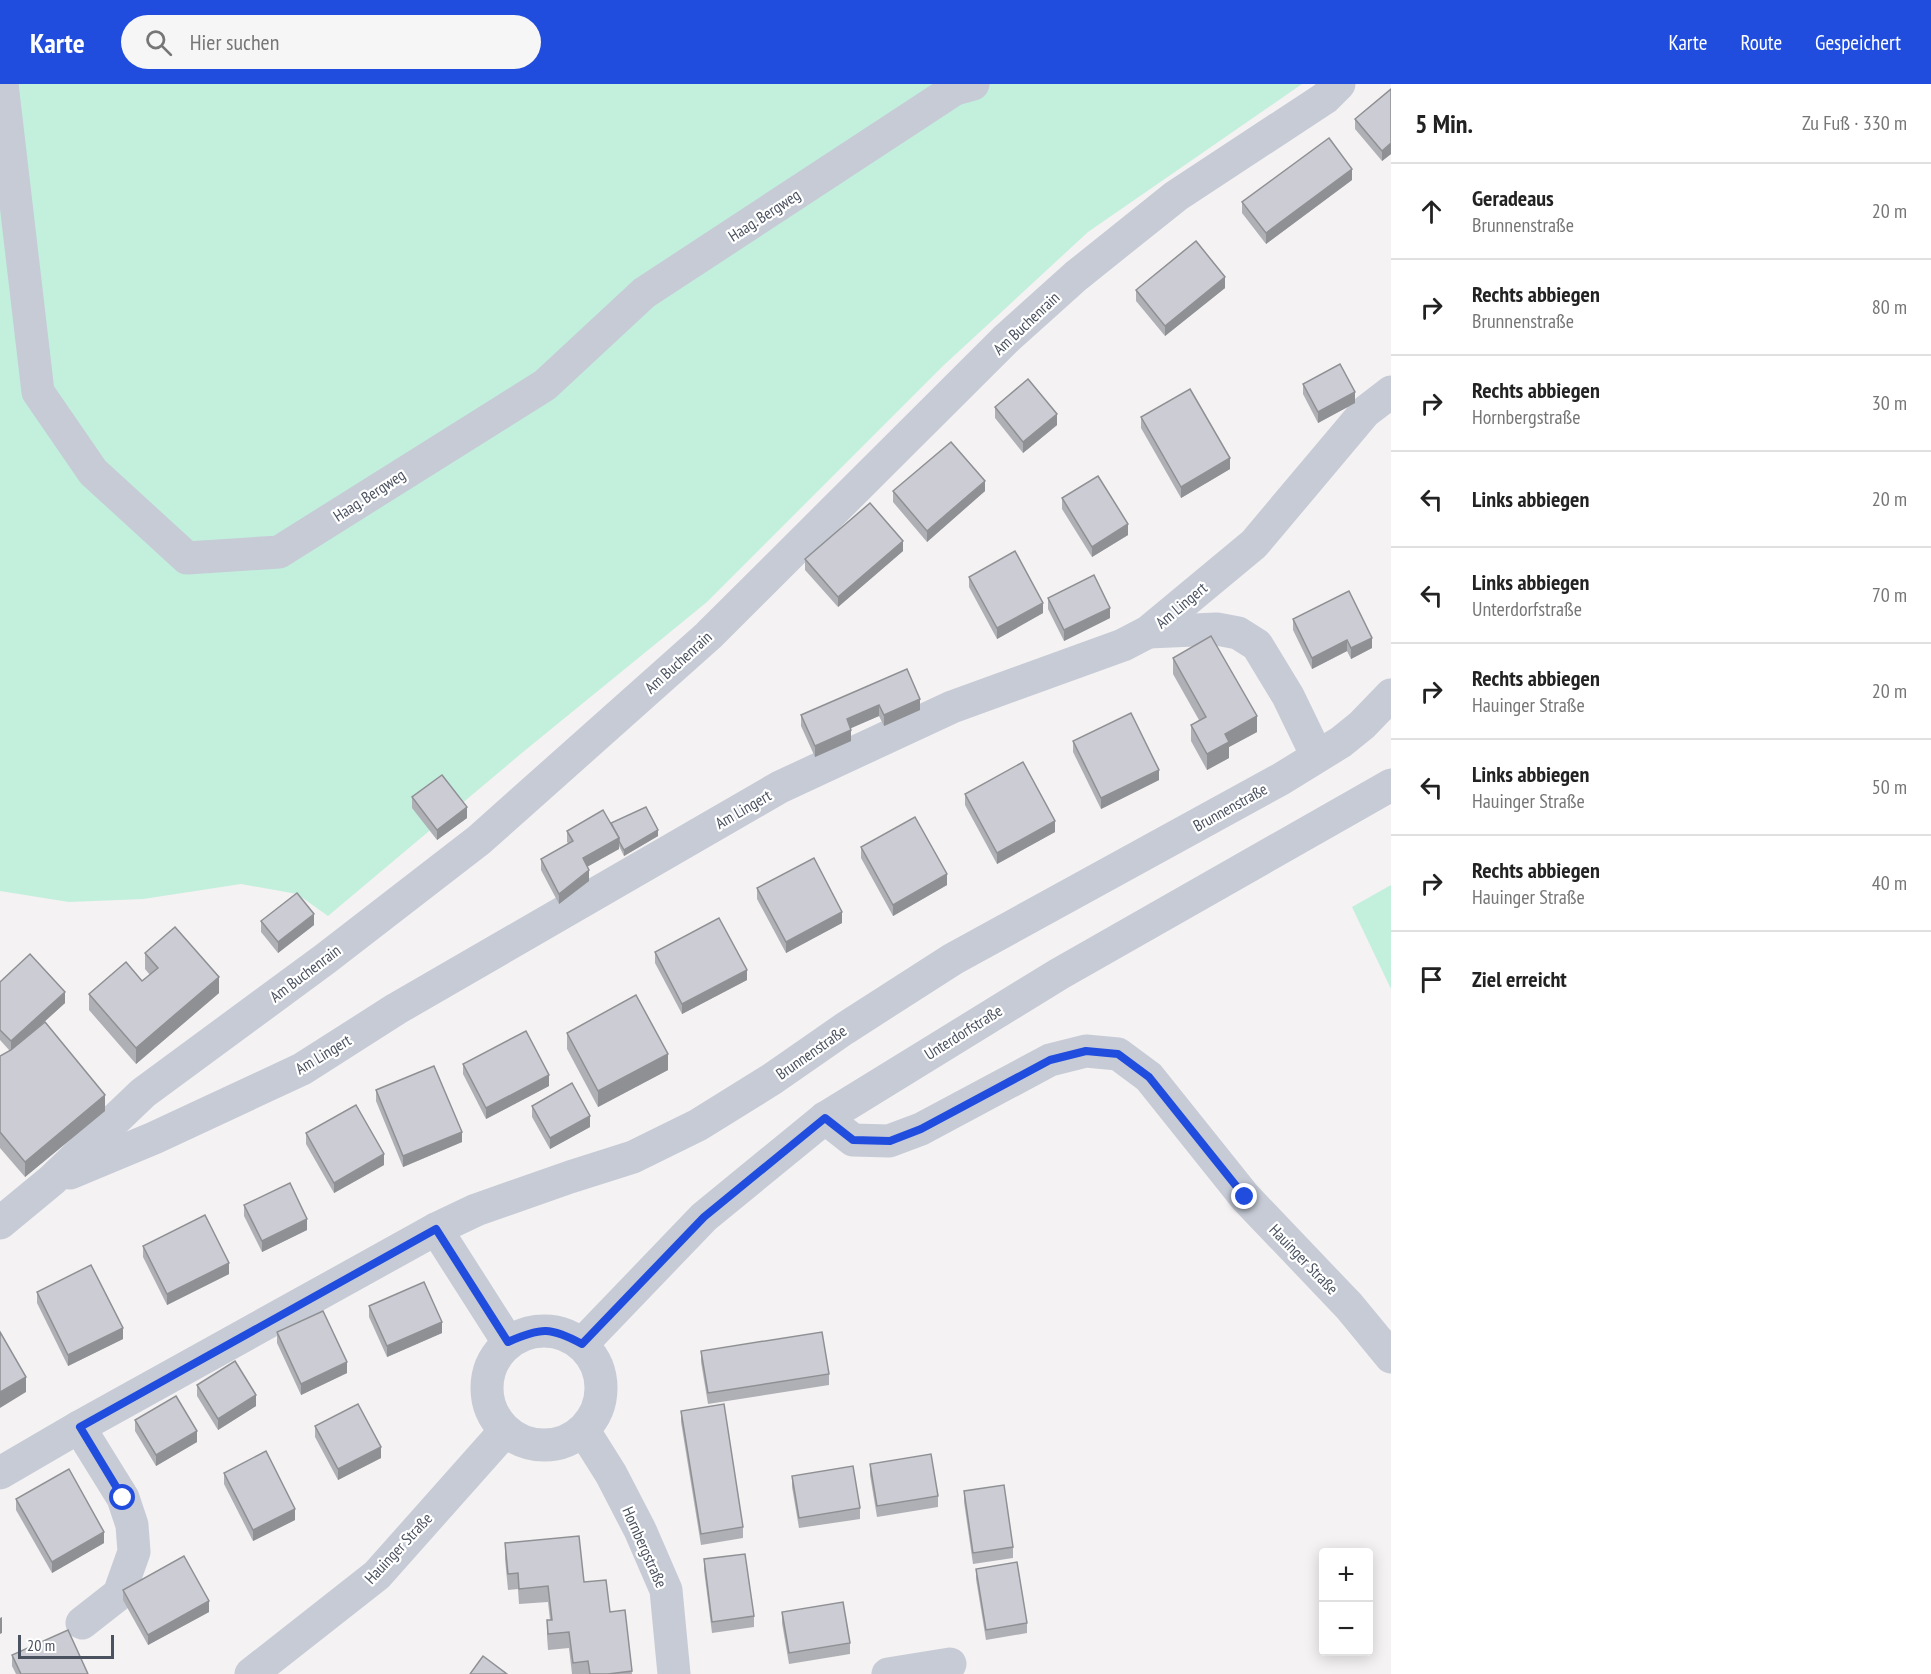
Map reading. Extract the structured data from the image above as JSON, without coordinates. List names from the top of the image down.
{
  "streets": {
    "street": [
      "Haag. Bergweg",
      "Am Buchenrain",
      "Am Lingert",
      "Brunnenstraße",
      "Unterdorfstraße",
      "Hauinger Straße",
      "Hornbergstraße"
    ]
  },
  "crossings": [
    ["Am Buchenrain", "Am Lingert"],
    ["Unterdorfstraße", "Hauinger Straße"],
    ["Unterdorfstraße", "Hornbergstraße"],
    ["Hauinger Straße", "Hornbergstraße"]
  ],
  "scale_bar": "20 m",
  "page": {
    "header": "Karte",
    "search": "Hier suchen",
    "nav": ["Karte", "Route", "Gespeichert"],
    "heading": ["5 Min.", "Zu Fuß · 330 m"],
    "list": [
      ["Geradeaus", "Brunnenstraße", "20 m"],
      ["Rechts abbiegen", "Brunnenstraße", "80 m"],
      ["Rechts abbiegen", "Hornbergstraße", "30 m"],
      ["Links abbiegen", "20 m"],
      ["Links abbiegen", "Unterdorfstraße", "70 m"],
      ["Rechts abbiegen", "Hauinger Straße", "20 m"],
      ["Links abbiegen", "Hauinger Straße", "50 m"],
      ["Rechts abbiegen", "Hauinger Straße", "40 m"],
      "Ziel erreicht"
    ],
    "map_buttons": ["+", "−"],
    "scale": "20 m"
  }
}
